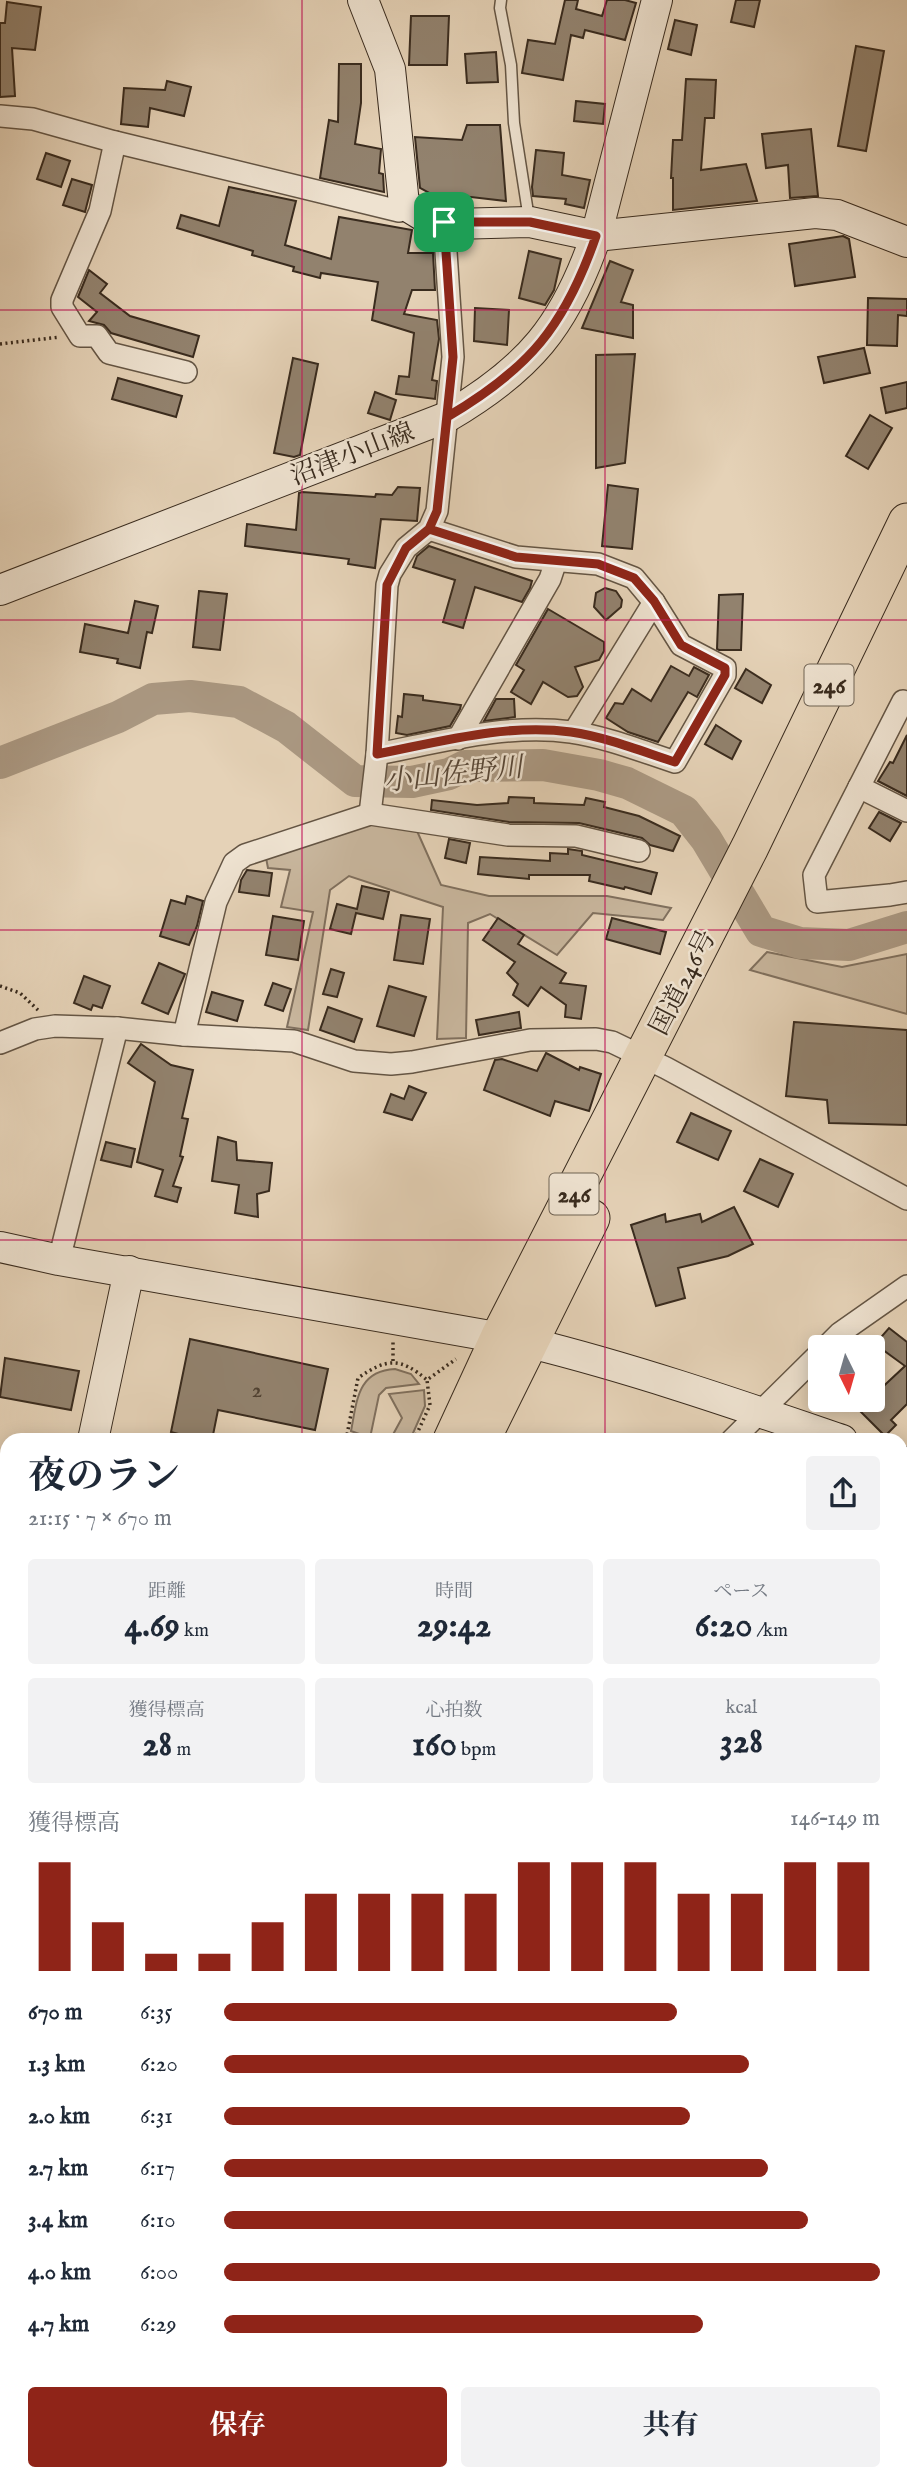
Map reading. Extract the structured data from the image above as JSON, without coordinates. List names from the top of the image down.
{
  "streets": {
    "highway": ["246", "国道246号"],
    "street": ["沼津小山線"]
  },
  "water": ["小山佐野川"],
  "house_numbers": ["2"],
  "north": "bottom",
  "page": {
    "heading": ["夜のラン", "21:15 · 7 × 670 m"],
    "stats": [
      ["距離", "4.69 km"],
      ["時間", "29:42"],
      ["ペース", "6:20 /km"],
      ["獲得標高", "28 m"],
      ["心拍数", "160 bpm"],
      ["kcal", "328"]
    ],
    "chart": ["獲得標高", "146–149 m"],
    "list": [
      {
        "name": "670 m",
        "note": "6:35"
      },
      {
        "name": "1.3 km",
        "note": "6:20"
      },
      {
        "name": "2.0 km",
        "note": "6:31"
      },
      {
        "name": "2.7 km",
        "note": "6:17"
      },
      {
        "name": "3.4 km",
        "note": "6:10"
      },
      {
        "name": "4.0 km",
        "note": "6:00"
      },
      {
        "name": "4.7 km",
        "note": "6:29"
      }
    ],
    "buttons": ["保存", "共有"]
  }
}
